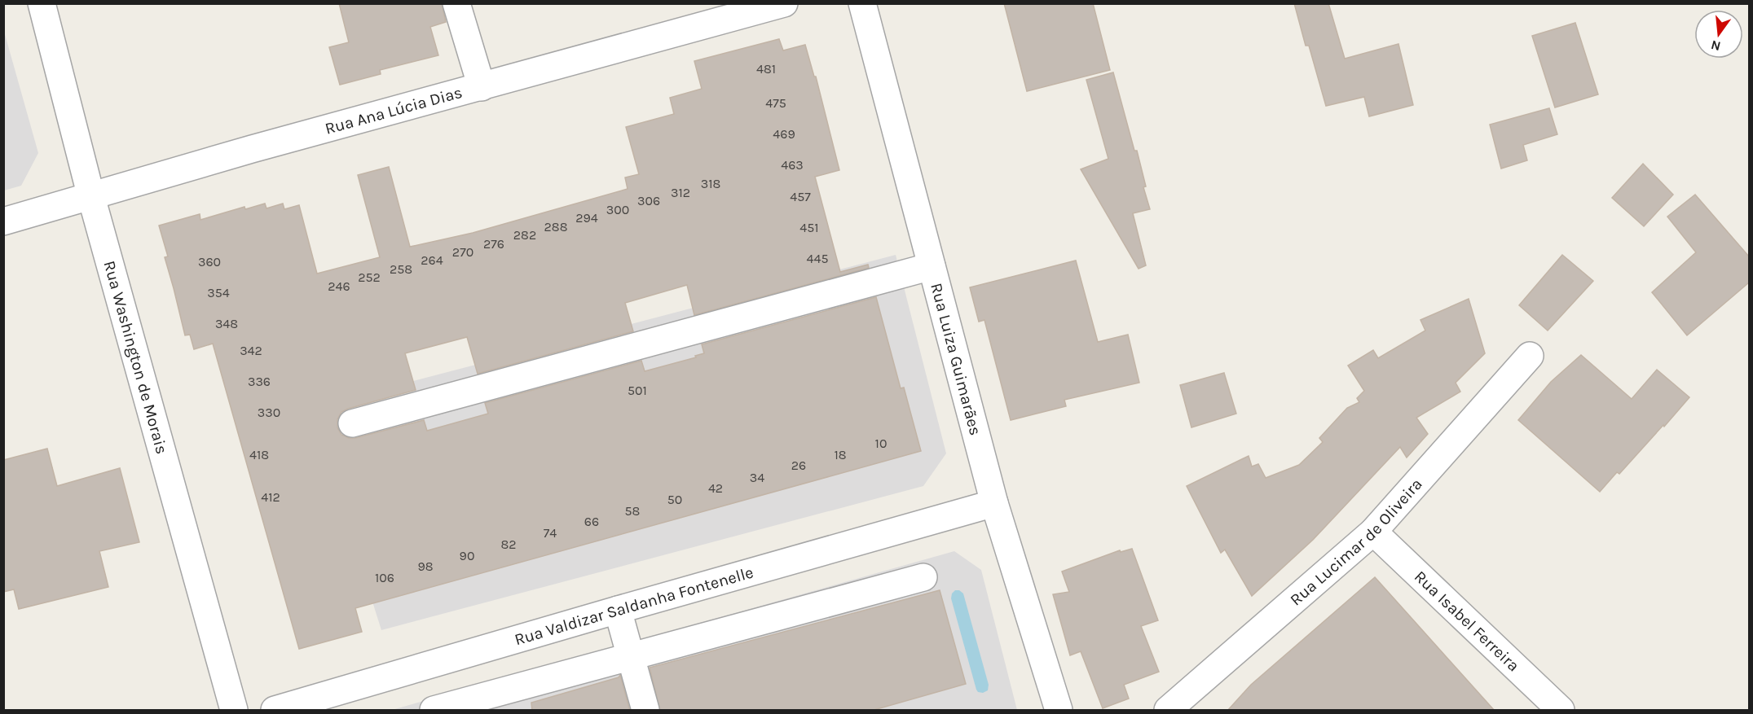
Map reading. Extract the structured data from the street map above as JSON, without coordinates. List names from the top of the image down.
{
  "streets": {
    "street": [
      "Rua Ana Lúcia Dias",
      "Rua Washington de Morais",
      "Rua Luiza Guimarães",
      "Rua Lucimar de Oliveira",
      "Rua Valdizar Saldanha Fontenelle",
      "Rua Isabel Ferreira"
    ]
  },
  "crossings": [
    ["Rua Ana Lúcia Dias", "Rua Washington de Morais"],
    ["Rua Luiza Guimarães", "Rua Valdizar Saldanha Fontenelle"],
    ["Rua Lucimar de Oliveira", "Rua Isabel Ferreira"]
  ],
  "house_numbers": [
    "481",
    "475",
    "469",
    "463",
    "318",
    "312",
    "457",
    "306",
    "300",
    "294",
    "288",
    "451",
    "282",
    "276",
    "270",
    "445",
    "264",
    "360",
    "258",
    "252",
    "246",
    "354",
    "348",
    "342",
    "336",
    "501",
    "330",
    "10",
    "418",
    "18",
    "26",
    "34",
    "42",
    "412",
    "50",
    "58",
    "66",
    "74",
    "82",
    "90",
    "98",
    "106"
  ],
  "north": "bottom"
}
